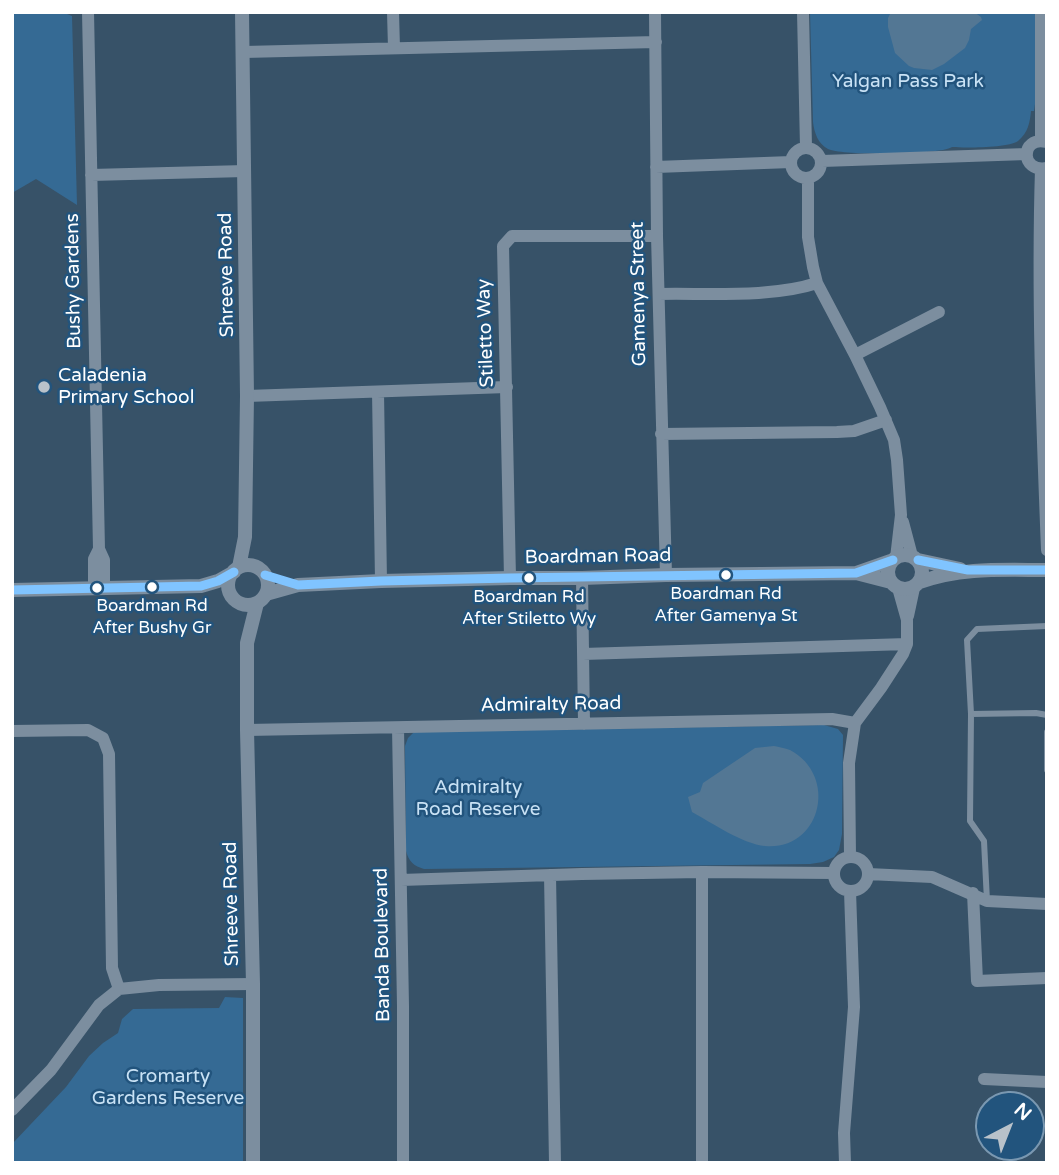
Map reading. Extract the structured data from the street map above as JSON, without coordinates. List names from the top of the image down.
{
  "streets": {
    "street": [
      "Shreeve Road",
      "Bushy Gardens",
      "Gamenya Street",
      "Stiletto Way",
      "Boardman Road",
      "Admiralty Road",
      "Banda Boulevard"
    ]
  },
  "crossings": [
    ["Shreeve Road", "Boardman Road"],
    ["Shreeve Road", "Admiralty Road"],
    ["Bushy Gardens", "Boardman Road"],
    ["Gamenya Street", "Stiletto Way"],
    ["Gamenya Street", "Boardman Road"],
    ["Stiletto Way", "Boardman Road"],
    ["Admiralty Road", "Banda Boulevard"]
  ],
  "parks": ["Yalgan Pass Park", "Admiralty Road Reserve", "Cromarty Gardens Reserve"],
  "places": [
    "Caladenia Primary School",
    "Boardman Rd After Gamenya St",
    "Boardman Rd After Stiletto Wy",
    "Boardman Rd After Bushy Gr"
  ],
  "north": "top right"
}
